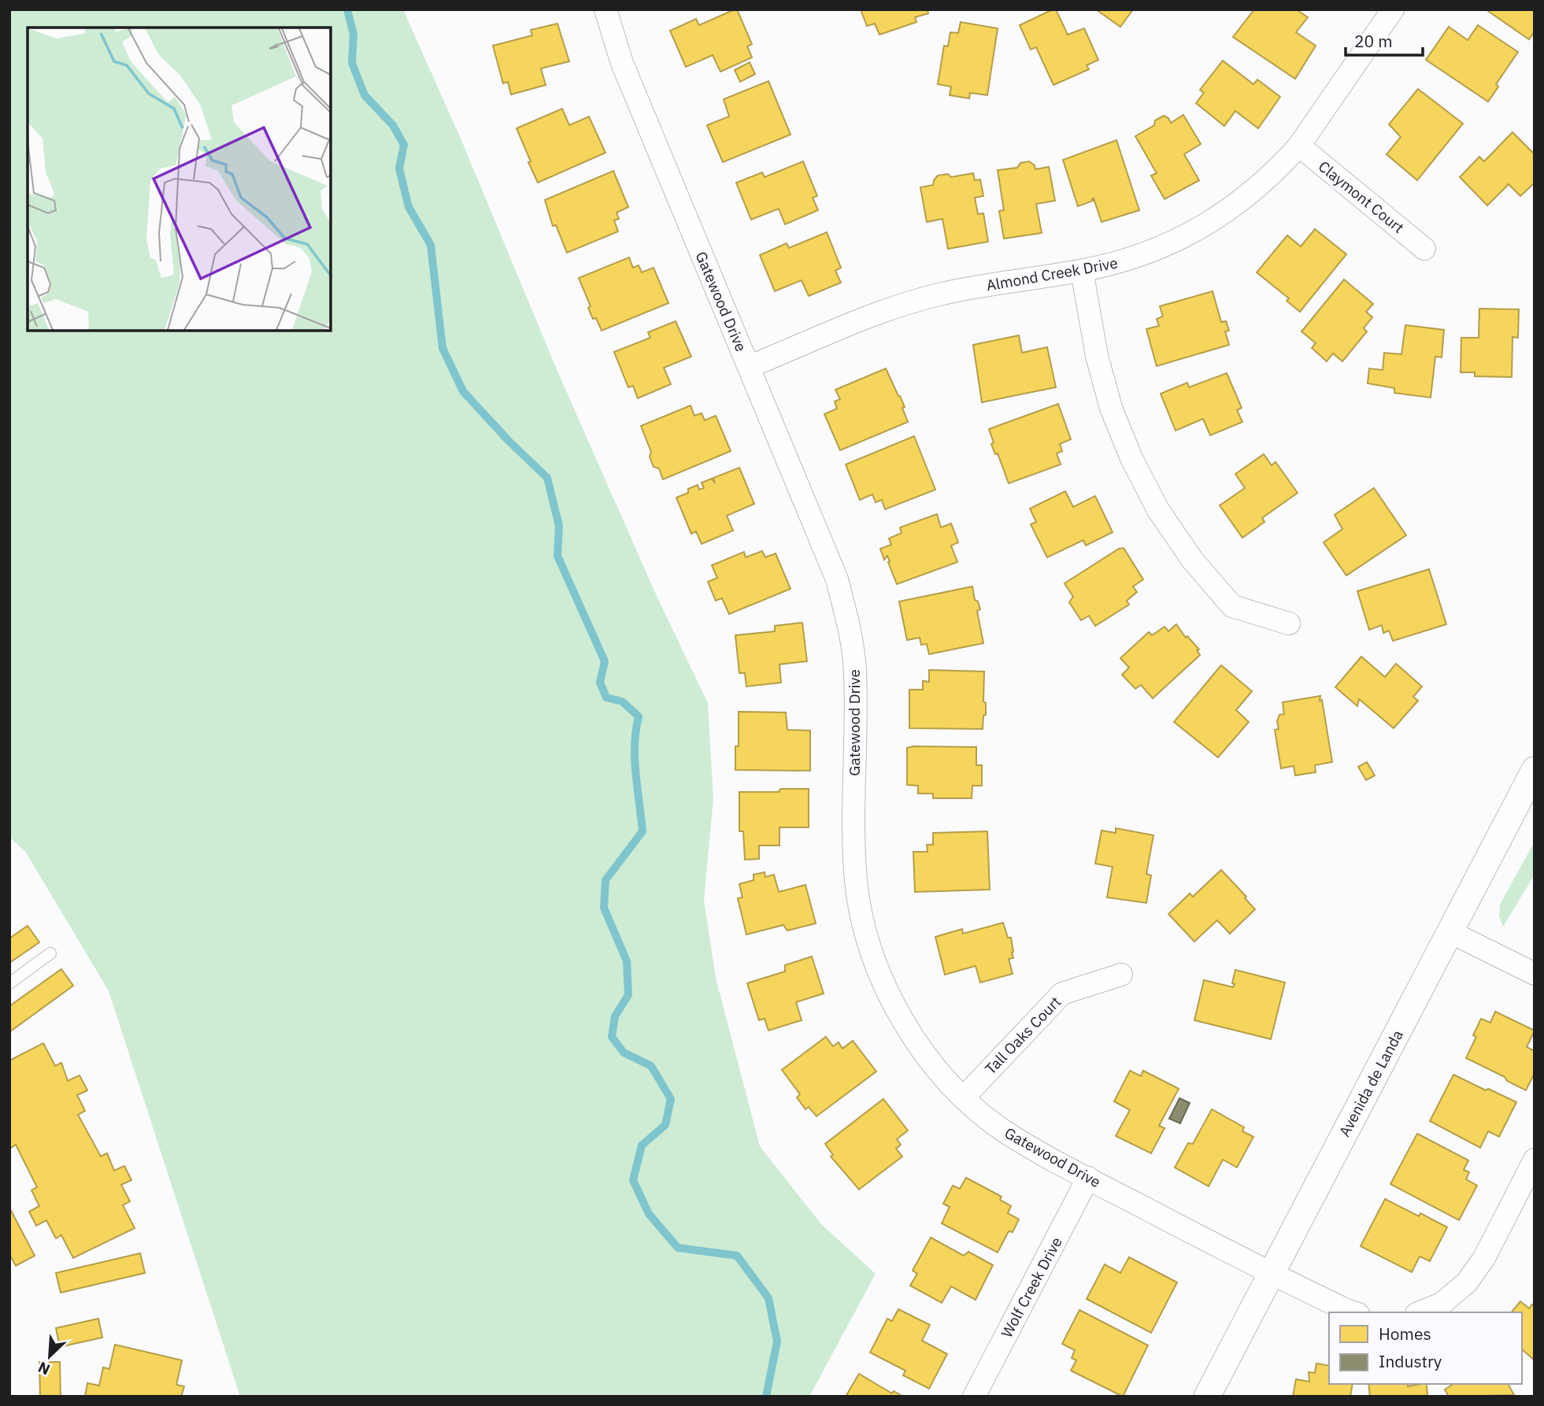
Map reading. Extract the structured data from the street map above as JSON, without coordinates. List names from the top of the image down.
{
  "streets": {
    "street": [
      "Claymont Court",
      "Almond Creek Drive",
      "Gatewood Drive",
      "Tall Oaks Court",
      "Avenida de Landa",
      "Wolf Creek Drive"
    ]
  },
  "crossings": [
    ["Claymont Court", "Almond Creek Drive"],
    ["Almond Creek Drive", "Gatewood Drive"],
    ["Gatewood Drive", "Tall Oaks Court"],
    ["Gatewood Drive", "Avenida de Landa"],
    ["Gatewood Drive", "Wolf Creek Drive"]
  ],
  "legend": ["Homes", "Industry"],
  "scale_bar": "20 m",
  "north": "bottom left"
}
